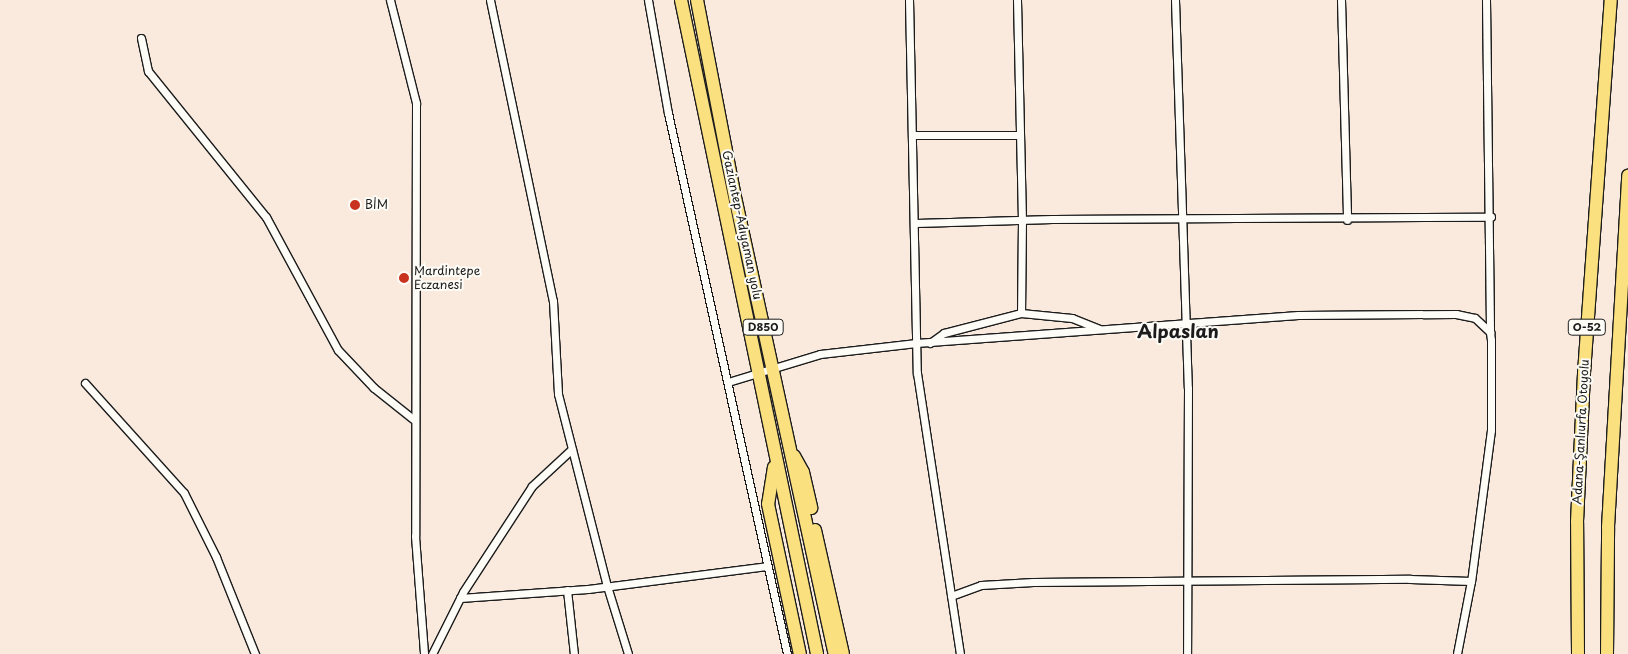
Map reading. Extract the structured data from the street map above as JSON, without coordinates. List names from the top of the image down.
{
  "streets": {
    "highway": [
      "Gaziantep-Adıyaman yolu",
      "D850",
      "O-52",
      "Adana-Şanlıurfa Otoyolu"
    ]
  },
  "districts": ["Alpaslan"],
  "places": ["BİM", "Mardintepe Eczanesi"]
}
